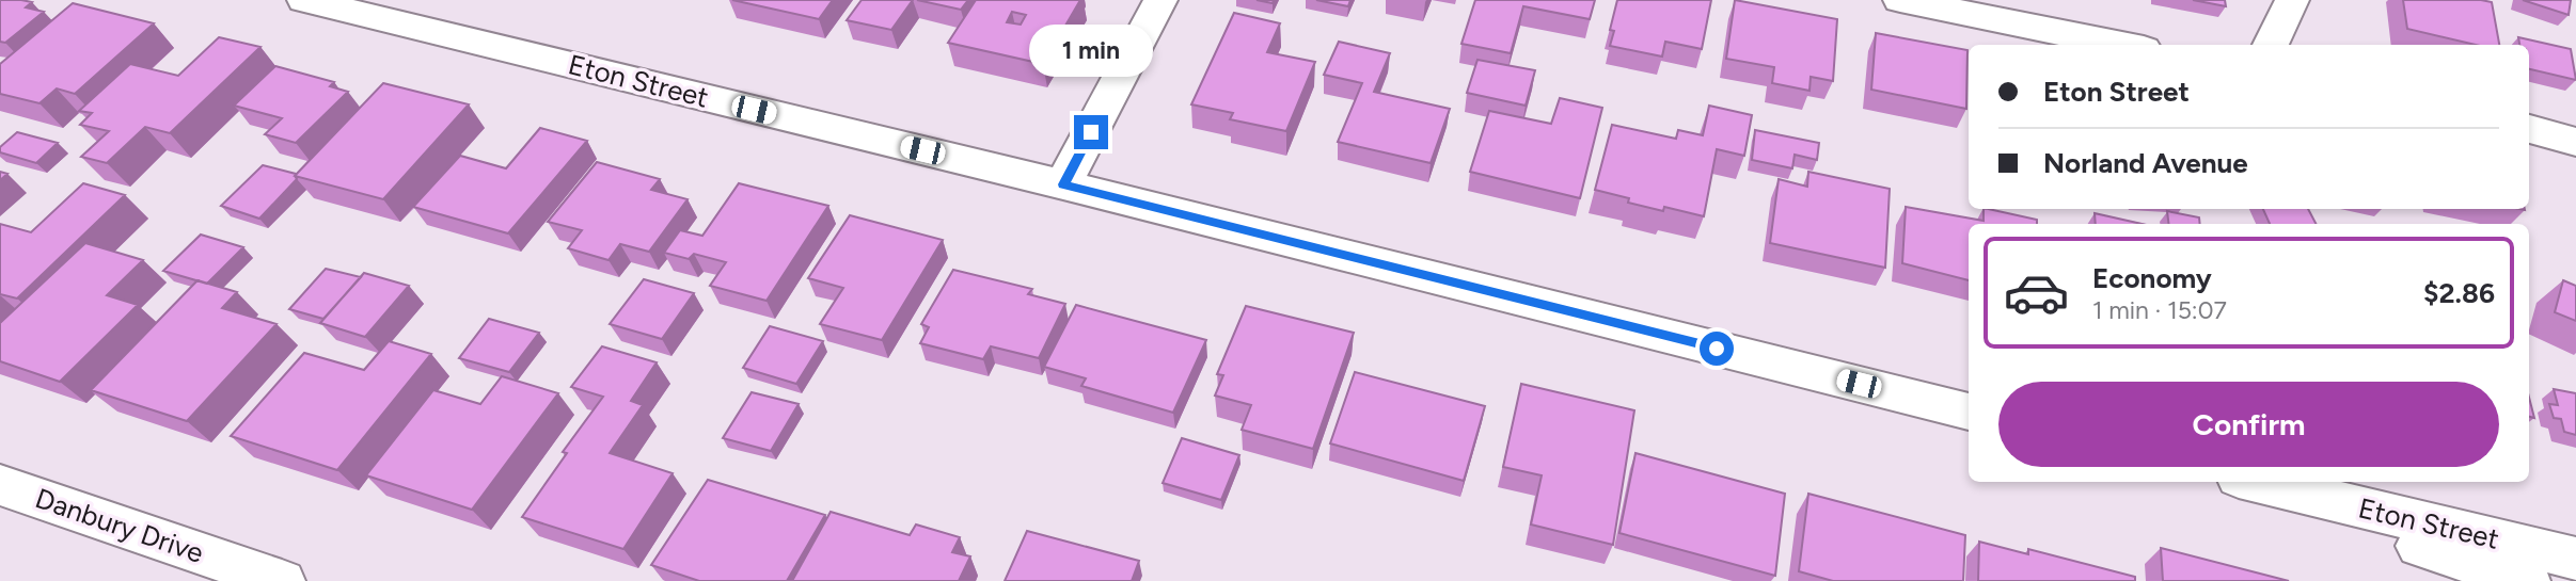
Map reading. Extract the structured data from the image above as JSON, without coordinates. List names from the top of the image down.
{
  "streets": {
    "street": ["Eton Street", "Danbury Drive"]
  },
  "page": {
    "bubble": "1 min",
    "banner": ["Eton Street", "Norland Avenue"],
    "list": [
      {
        "name": "Economy",
        "note": "1 min · 15:07",
        "value": "$2.86"
      }
    ],
    "buttons": "Confirm"
  }
}
